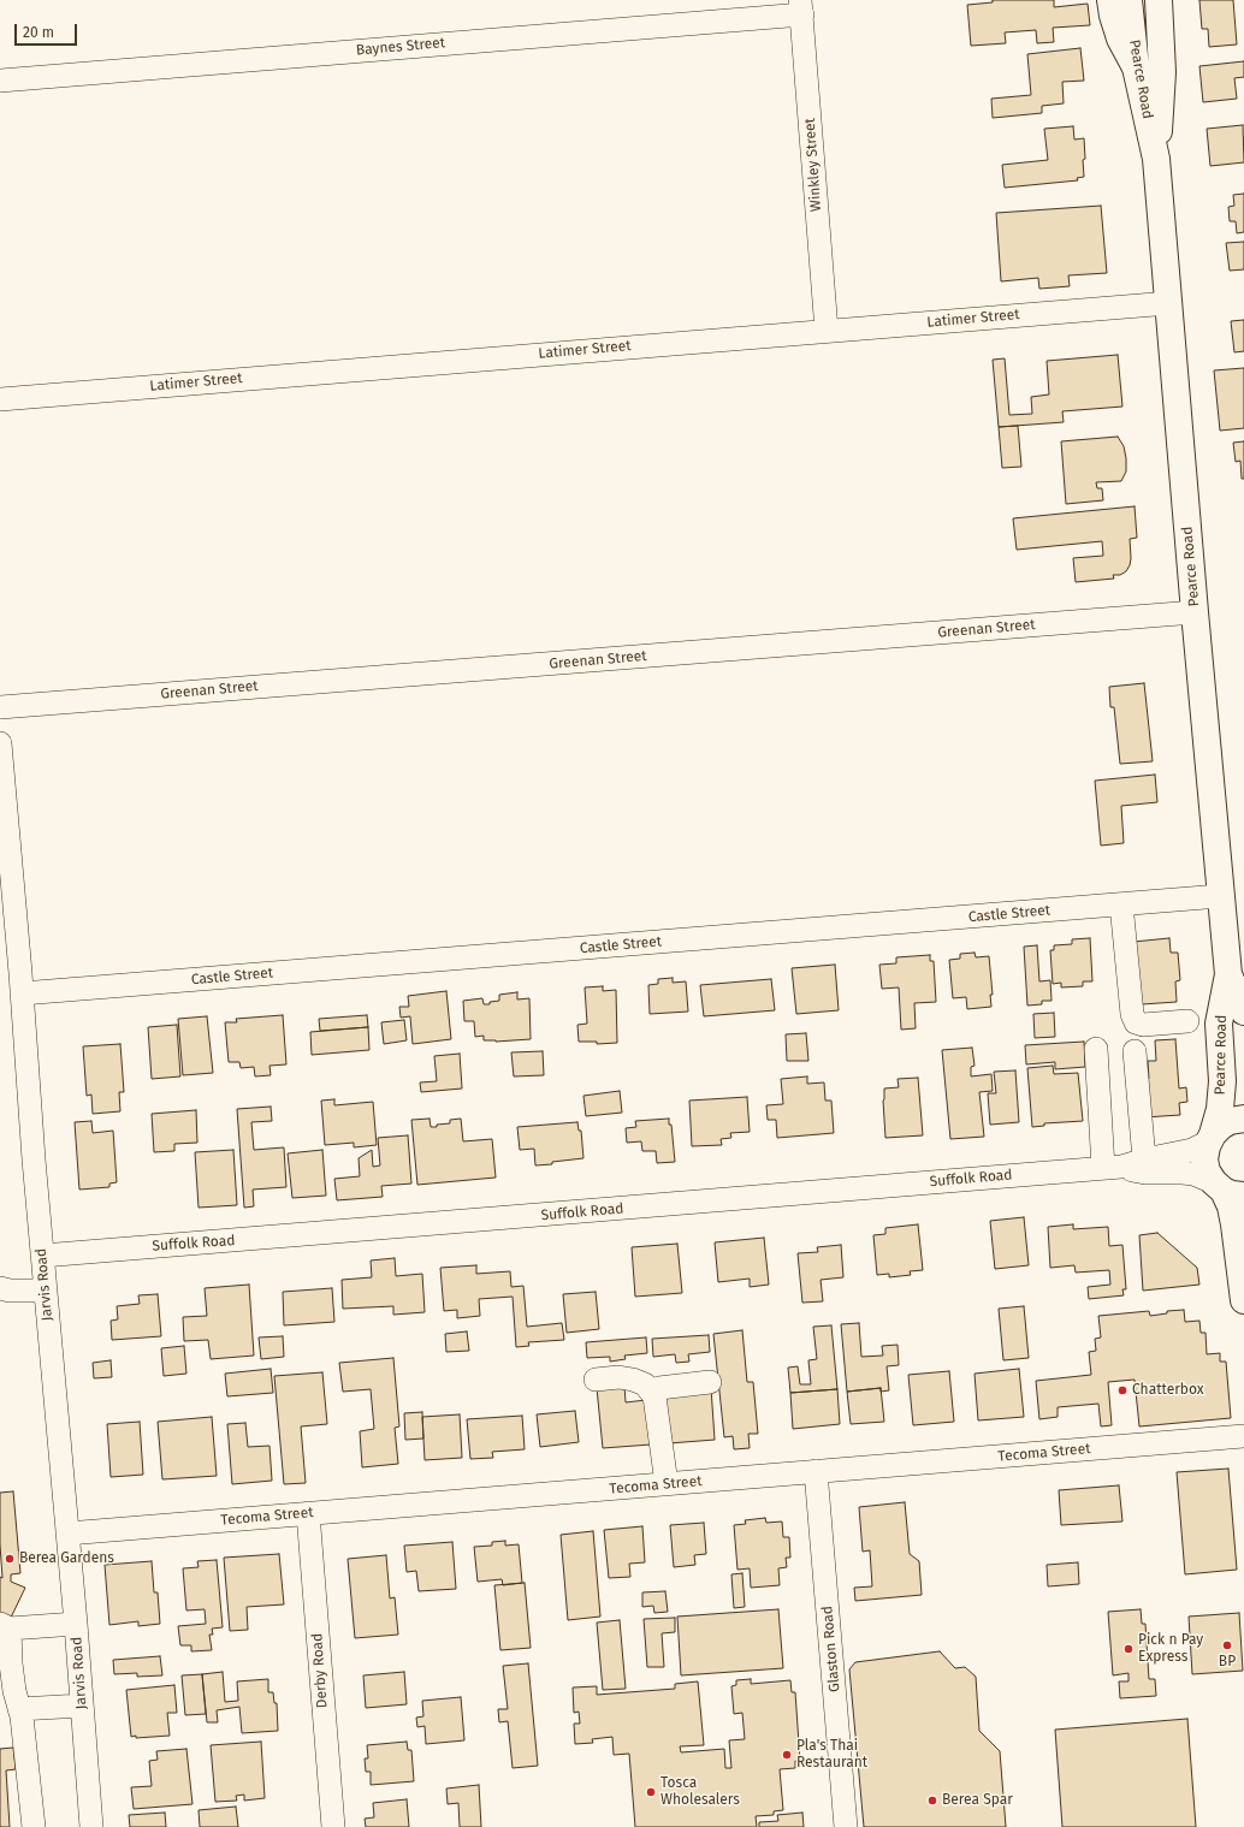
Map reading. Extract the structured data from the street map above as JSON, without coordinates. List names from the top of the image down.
{
  "streets": {
    "main road": ["Pearce Road"],
    "street": [
      "Baynes Street",
      "Winkley Street",
      "Latimer Street",
      "Greenan Street",
      "Castle Street",
      "Suffolk Road",
      "Jarvis Road",
      "Tecoma Street",
      "Glaston Road",
      "Derby Road"
    ]
  },
  "crossings": [
    ["Baynes Street", "Winkley Street"],
    ["Pearce Road", "Latimer Street"],
    ["Pearce Road", "Greenan Street"],
    ["Pearce Road", "Castle Street"],
    ["Pearce Road", "Suffolk Road"],
    ["Winkley Street", "Latimer Street"],
    ["Castle Street", "Jarvis Road"],
    ["Suffolk Road", "Jarvis Road"],
    ["Jarvis Road", "Tecoma Street"],
    ["Tecoma Street", "Glaston Road"],
    ["Tecoma Street", "Derby Road"]
  ],
  "places": [
    "Chatterbox",
    "Berea Gardens",
    "BP",
    "Pick n Pay Express",
    "Pla's Thai Restaurant",
    "Tosca Wholesalers",
    "Berea Spar"
  ],
  "scale_bar": "20 m"
}
